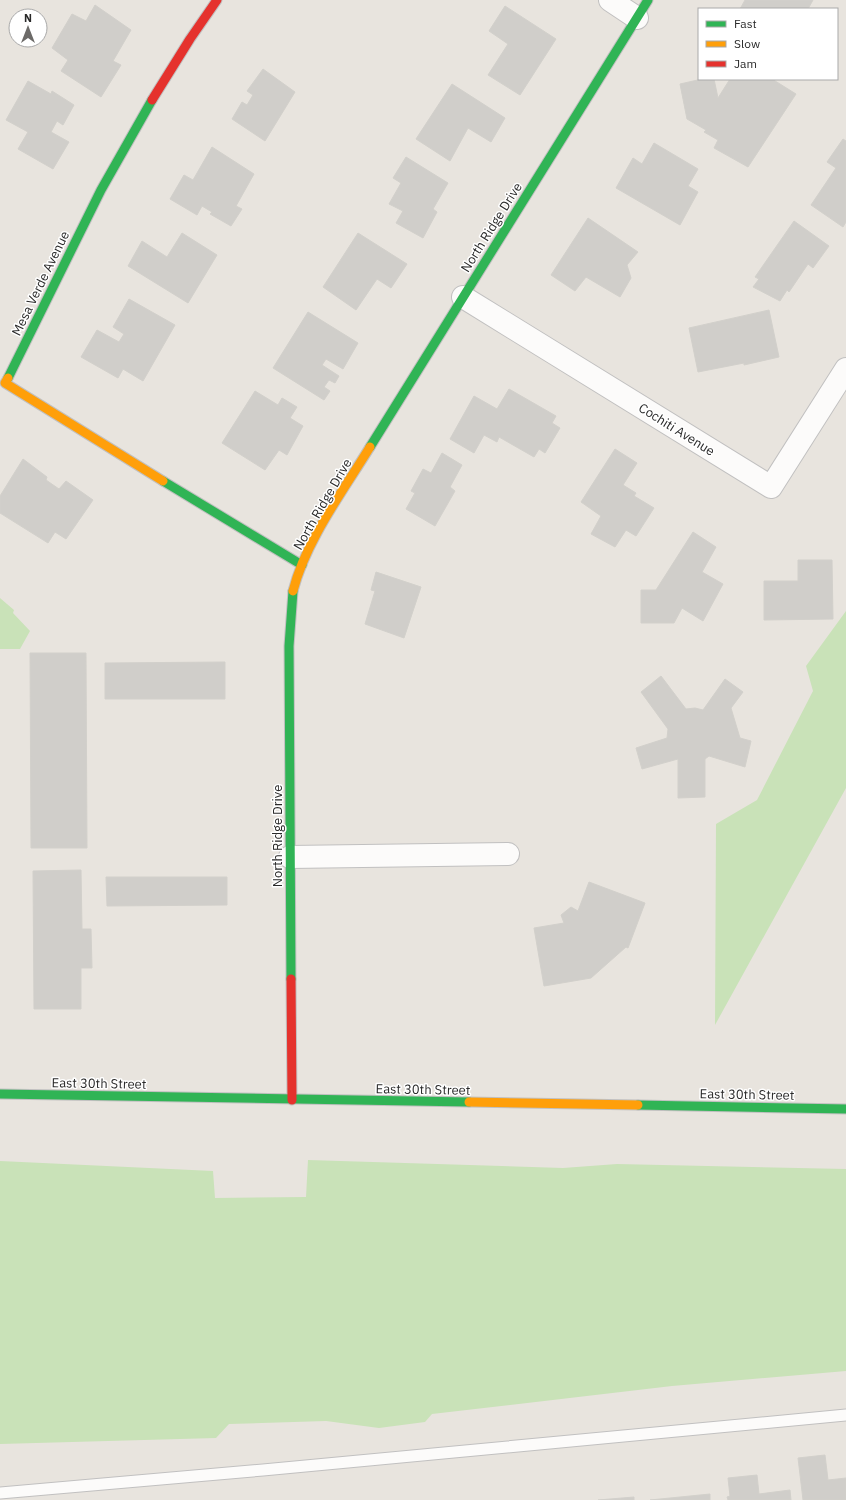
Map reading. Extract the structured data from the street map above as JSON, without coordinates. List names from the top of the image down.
{
  "streets": {
    "street": [
      "North Ridge Drive",
      "Mesa Verde Avenue",
      "Cochiti Avenue",
      "East 30th Street"
    ]
  },
  "crossings": [
    ["North Ridge Drive", "Mesa Verde Avenue"],
    ["North Ridge Drive", "Cochiti Avenue"],
    ["North Ridge Drive", "East 30th Street"]
  ],
  "legend": ["Fast", "Slow", "Jam"],
  "north": "top"
}
